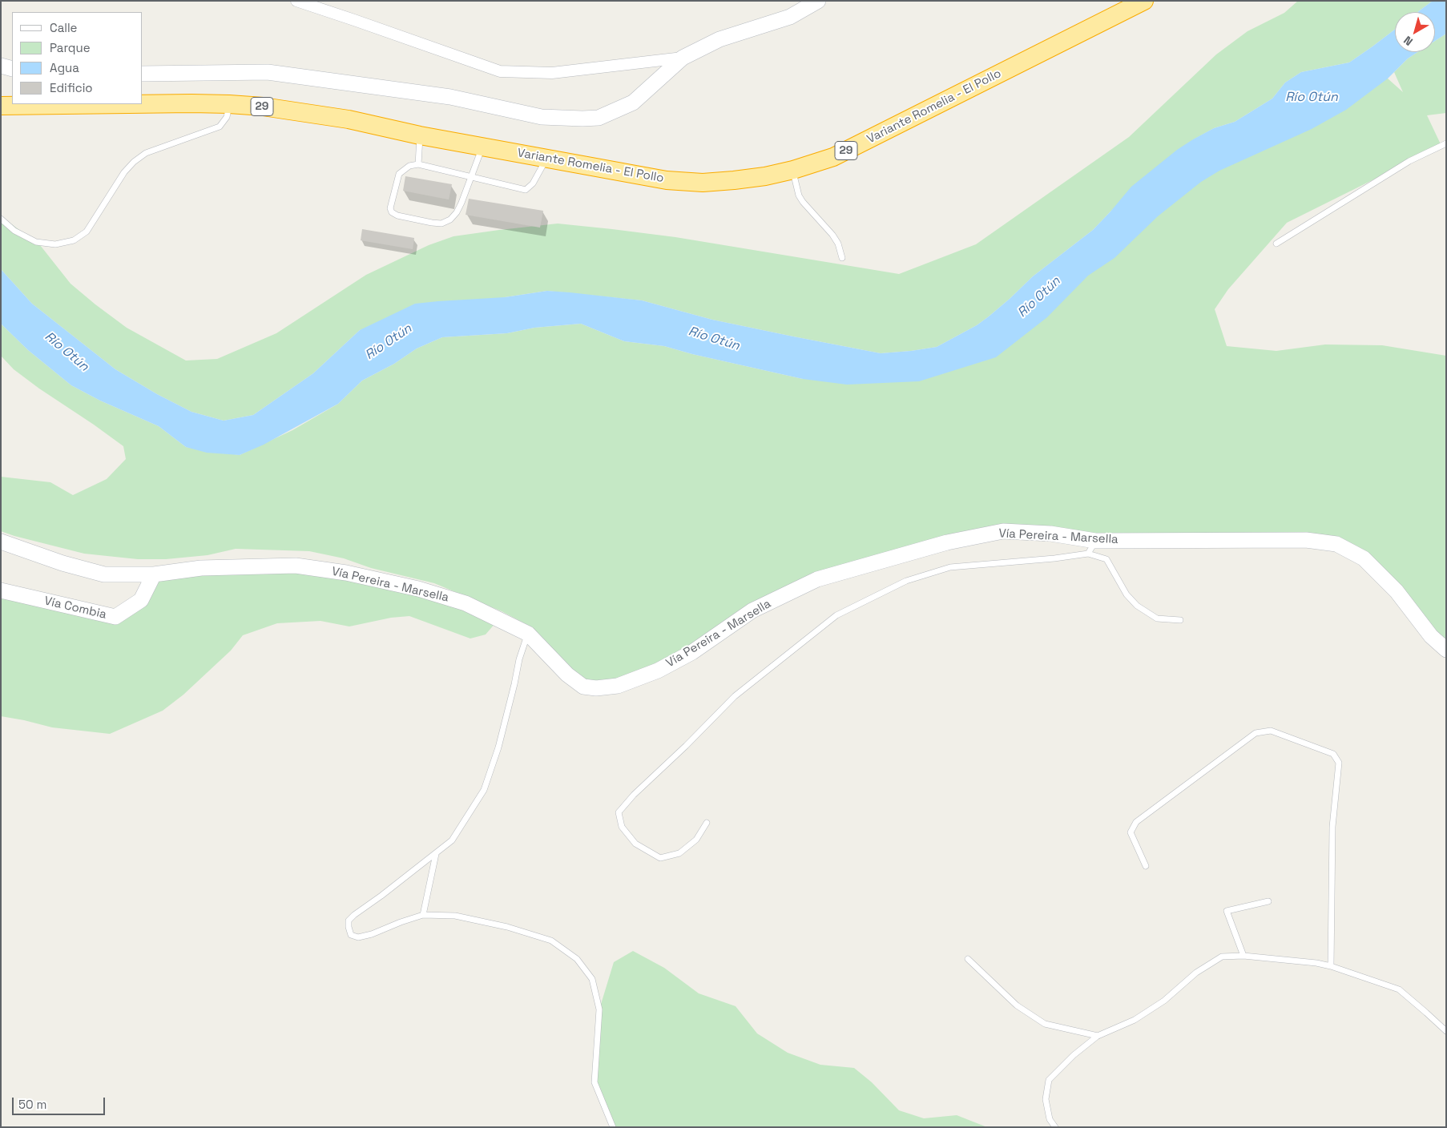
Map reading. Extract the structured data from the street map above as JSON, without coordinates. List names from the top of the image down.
{
  "streets": {
    "highway": ["29", "Variante Romelia - El Pollo"],
    "main road": ["Vía Pereira - Marsella", "Vía Combia"]
  },
  "crossings": [
    ["Vía Pereira - Marsella", "Vía Combia"]
  ],
  "water": ["Río Otún"],
  "legend": [
    "Calle",
    "Parque",
    "Agua",
    "Edificio"
  ],
  "scale_bar": "50 m",
  "north": "bottom left"
}
